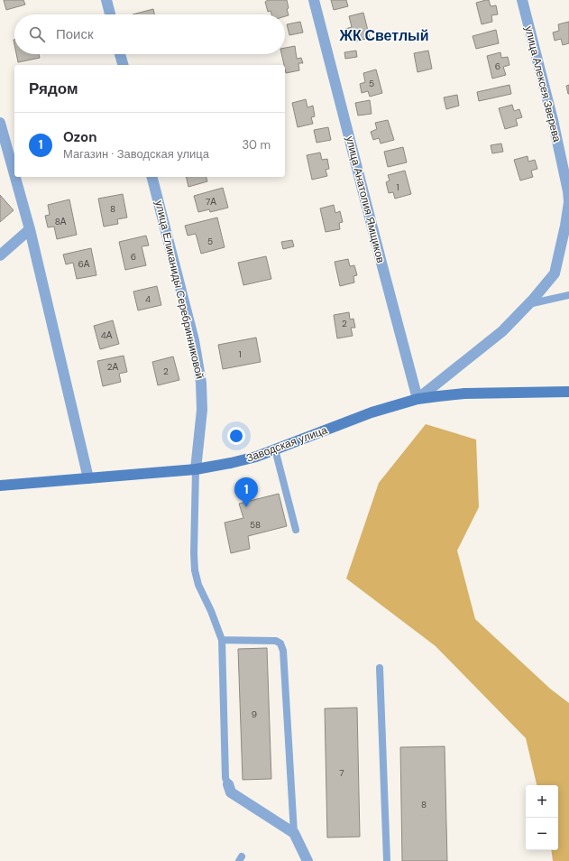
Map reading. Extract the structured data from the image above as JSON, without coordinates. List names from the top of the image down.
{
  "streets": {
    "street": [
      "улица Алексея Зверева",
      "улица Анатолия Ямщиков",
      "улица Еликаниды Серебринниковой",
      "Заводская улица"
    ]
  },
  "crossings": [
    ["улица Анатолия Ямщиков", "Заводская улица"],
    ["улица Еликаниды Серебринниковой", "Заводская улица"]
  ],
  "districts": ["ЖК Светлый"],
  "house_numbers": [
    "6",
    "5",
    "1",
    "7А",
    "8",
    "8А",
    "5",
    "6",
    "6А",
    "4",
    "2",
    "4А",
    "1",
    "2А",
    "2",
    "58",
    "9",
    "7",
    "8"
  ],
  "page": {
    "search": "Поиск",
    "heading": "Рядом",
    "list": [
      {
        "mark": "1",
        "name": "Ozon",
        "note": "Магазин · Заводская улица",
        "value": "30 m"
      }
    ],
    "pins": "1",
    "map_buttons": ["+", "−"]
  }
}
